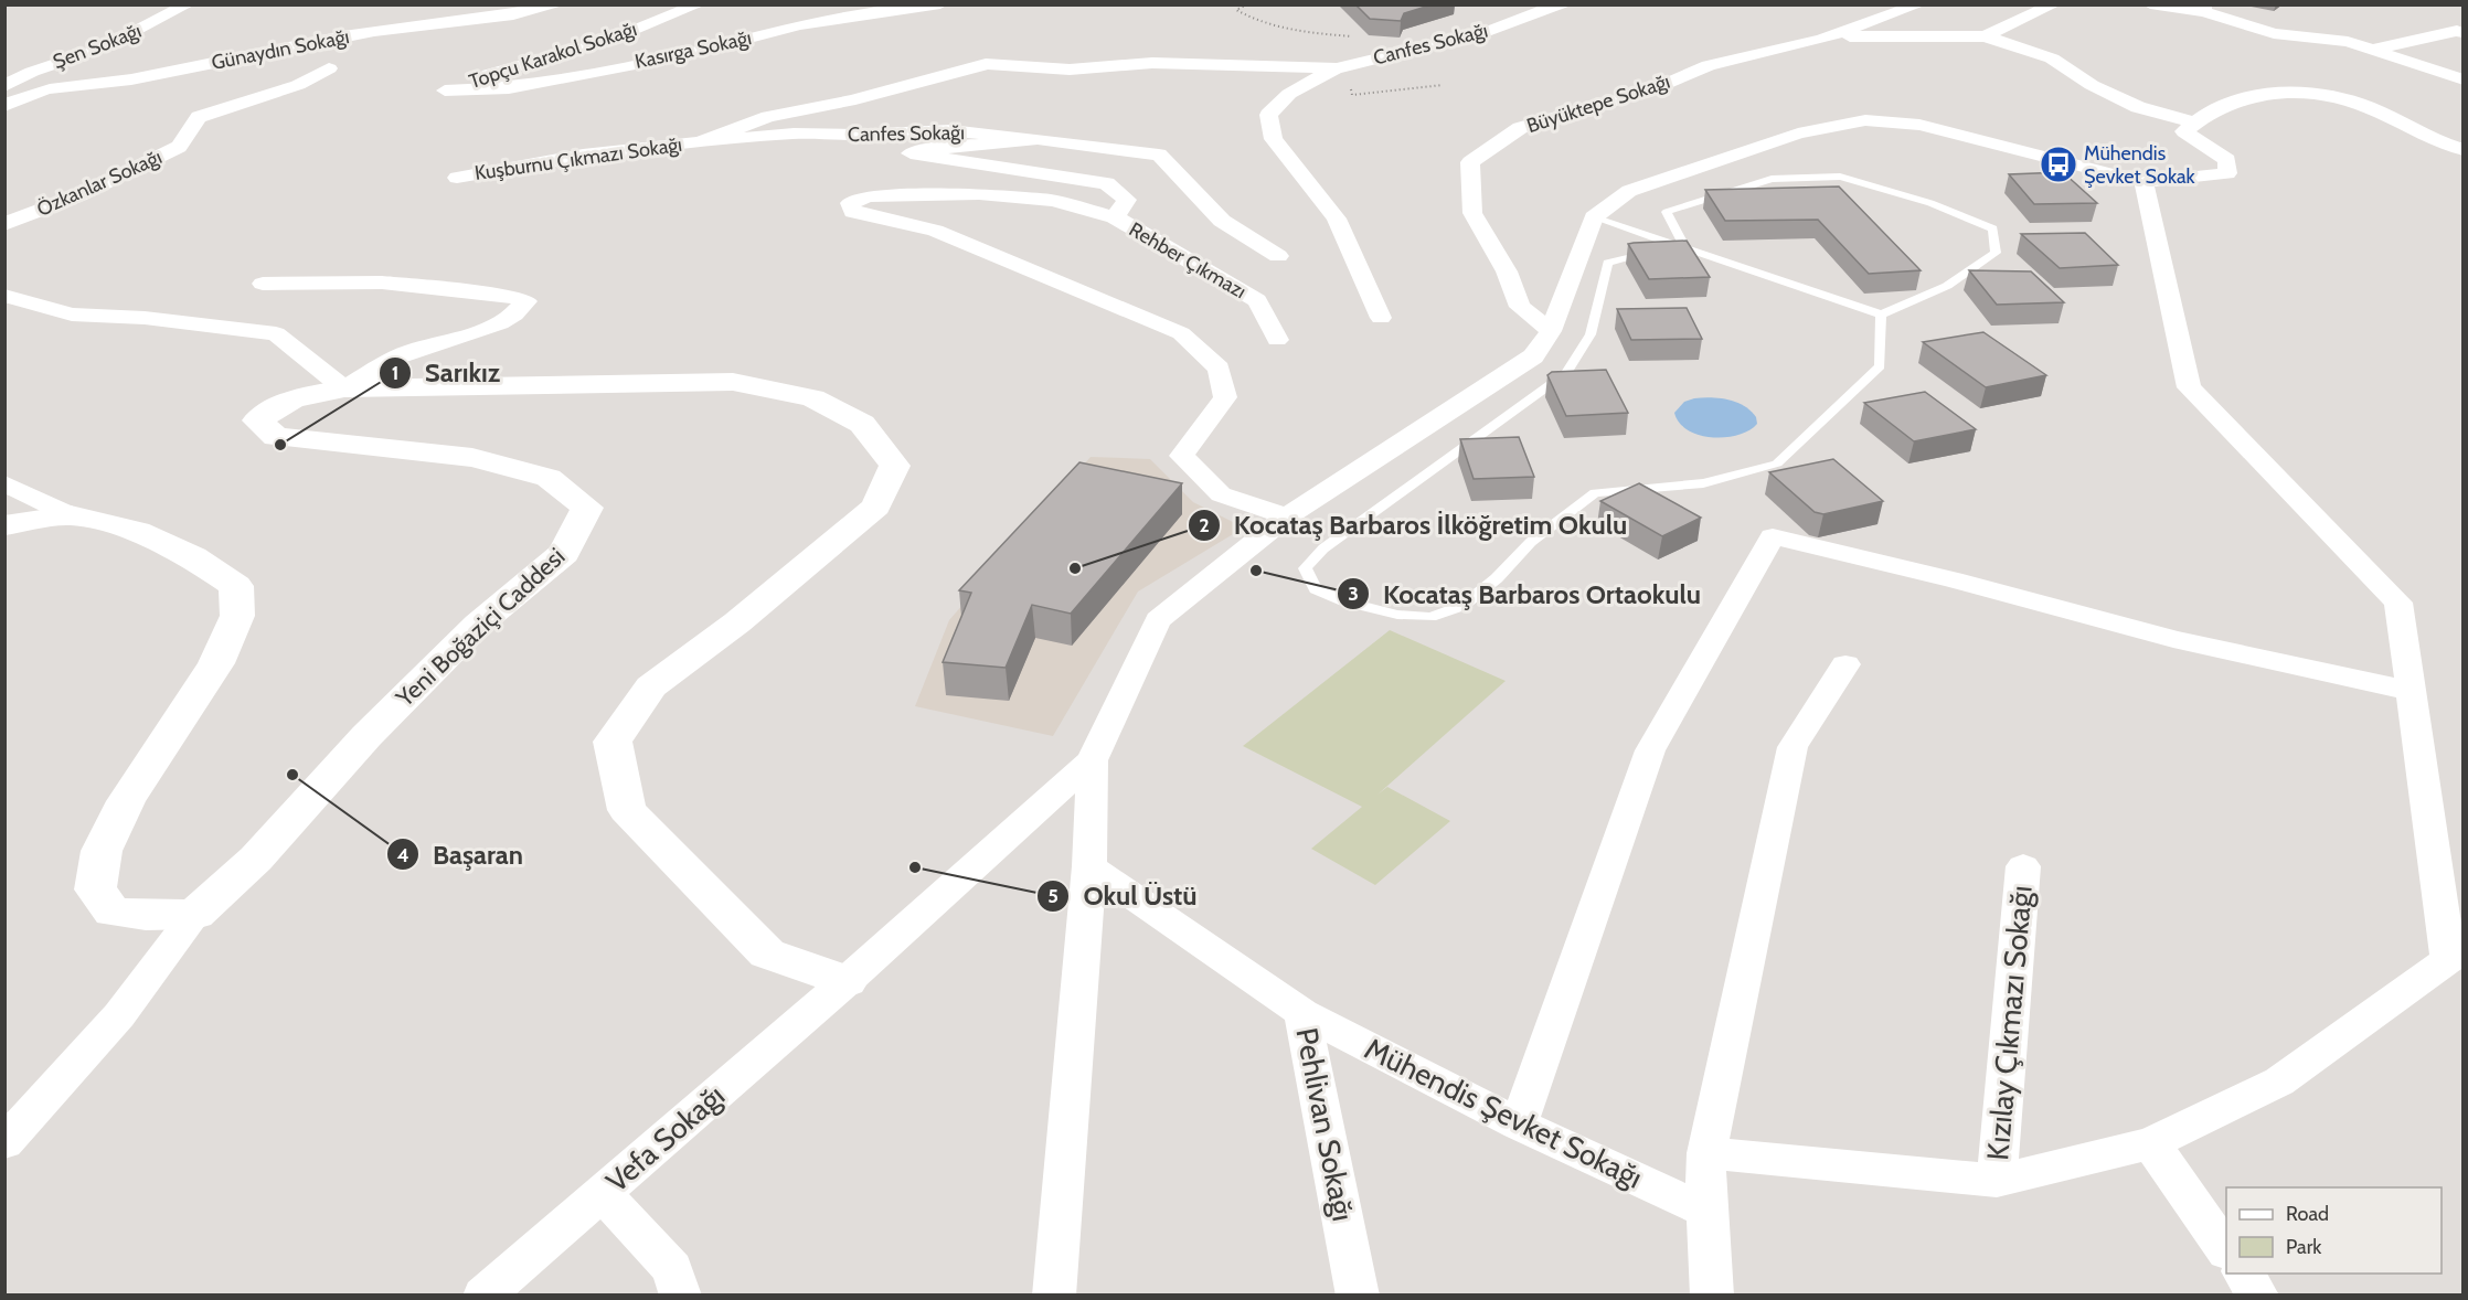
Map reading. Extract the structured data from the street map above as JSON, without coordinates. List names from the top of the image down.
{
  "streets": {
    "street": [
      "Canfes Sokağı",
      "Şen Sokağı",
      "Günaydın Sokağı",
      "Kasırga Sokağı",
      "Topçu Karakol Sokağı",
      "Büyüktepe Sokağı",
      "Kuşburnu Çıkmazı Sokağı",
      "Özkanlar Sokağı",
      "Rehber Çıkmazı",
      "Yeni Boğaziçi Caddesi",
      "Kızılay Çıkmazı Sokağı",
      "Mühendis Şevket Sokağı",
      "Pehlivan Sokağı",
      "Vefa Sokağı"
    ]
  },
  "crossings": [
    ["Canfes Sokağı", "Kuşburnu Çıkmazı Sokağı"],
    ["Canfes Sokağı", "Rehber Çıkmazı"],
    ["Kasırga Sokağı", "Topçu Karakol Sokağı"],
    ["Yeni Boğaziçi Caddesi", "Vefa Sokağı"],
    ["Mühendis Şevket Sokağı", "Pehlivan Sokağı"]
  ],
  "places": {
    "bus stop": ["Mühendis Şevket Sokak"],
    "other": [
      "Sarıkız",
      "Kocataş Barbaros İlköğretim Okulu",
      "Kocataş Barbaros Ortaokulu",
      "Başaran",
      "Okul Üstü"
    ]
  },
  "legend": ["Road", "Park"]
}
